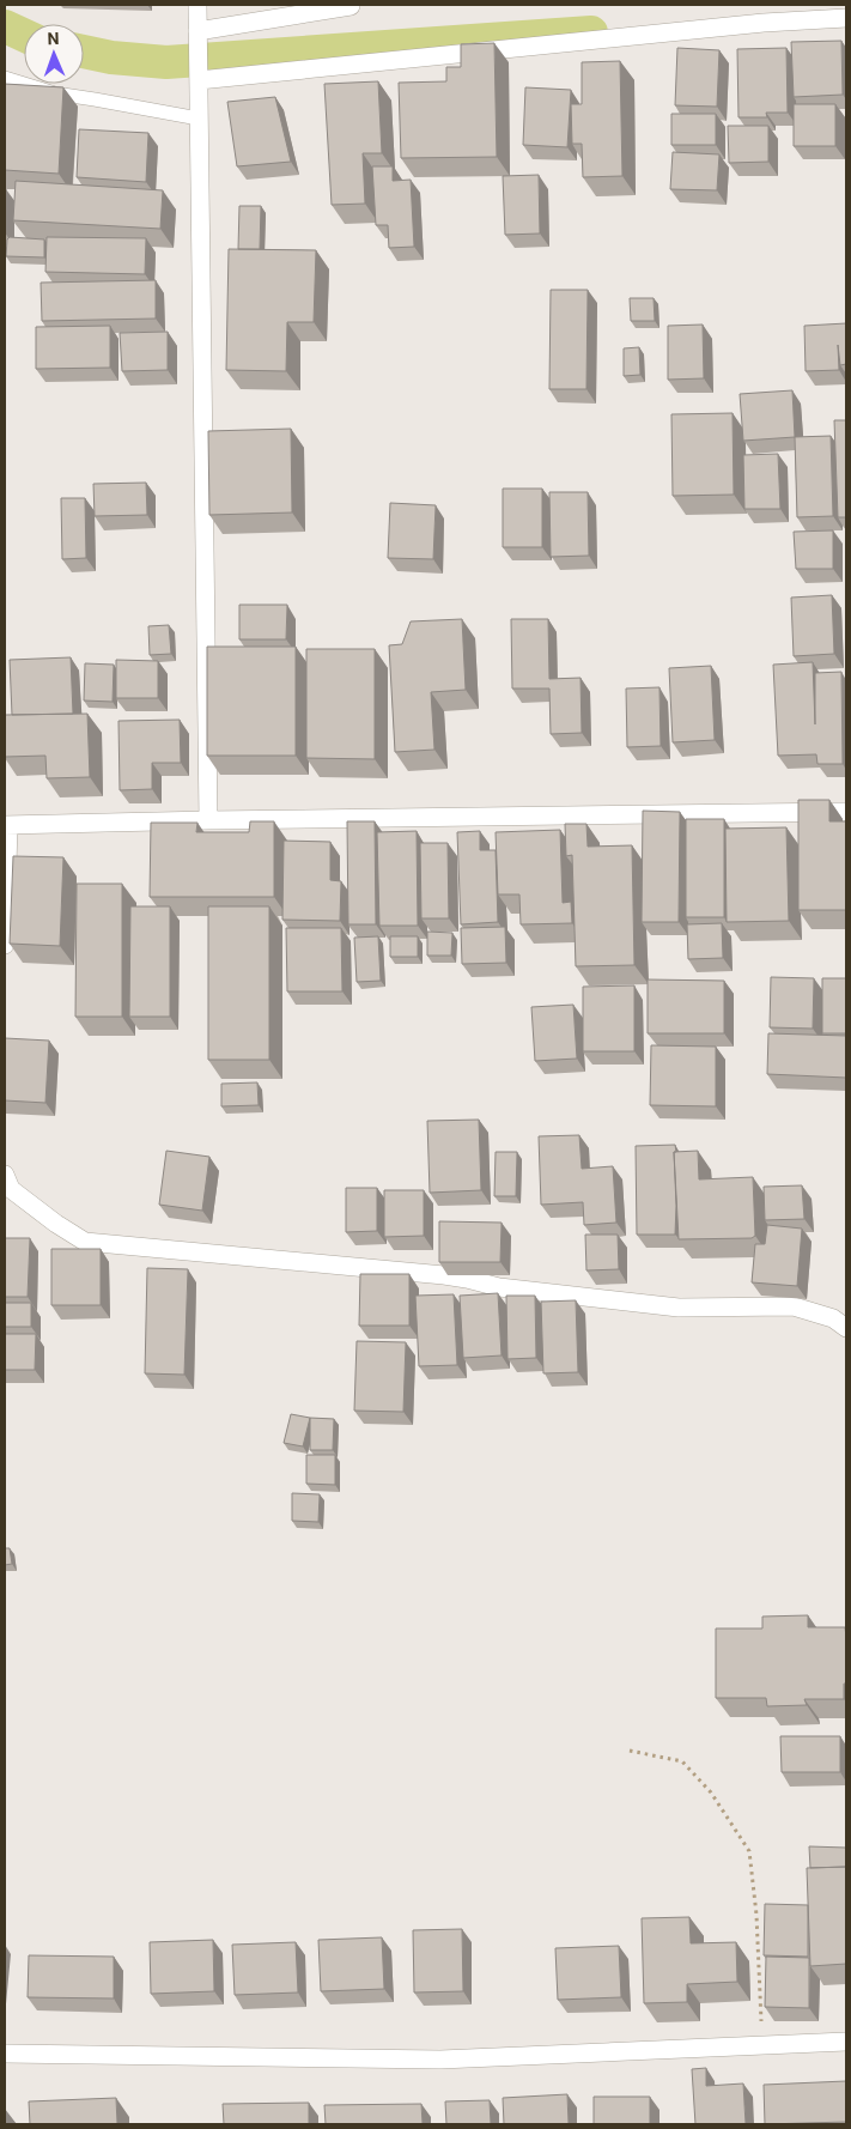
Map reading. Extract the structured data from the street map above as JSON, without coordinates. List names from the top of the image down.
{
  "north": "top"
}
